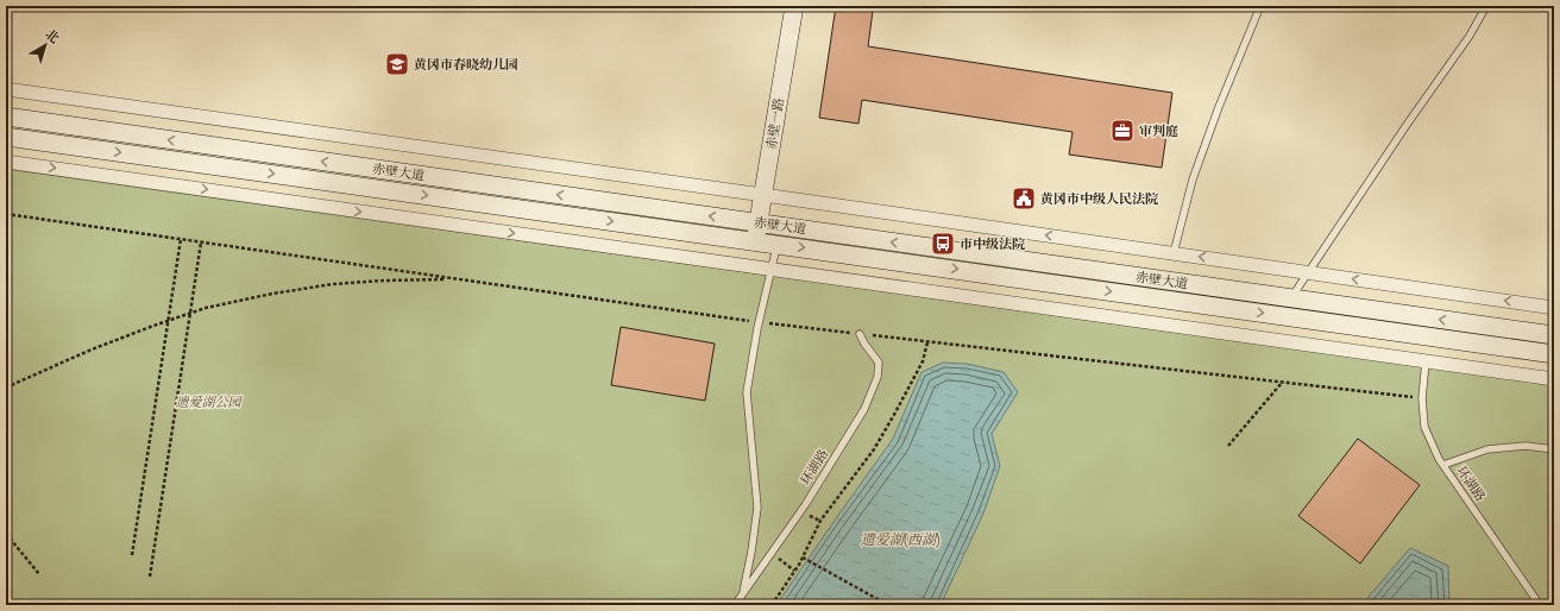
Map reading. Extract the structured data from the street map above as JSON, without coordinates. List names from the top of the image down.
{
  "streets": {
    "main road": ["赤壁一路", "赤壁大道"],
    "lane": ["环湖路"]
  },
  "crossings": [
    ["赤壁一路", "赤壁大道"]
  ],
  "water": ["遗爱湖(西湖)"],
  "parks": ["遗爱湖公园"],
  "places": {
    "school or university": ["黄冈市春晓幼儿园"],
    "office": ["审判庭"],
    "public building": ["黄冈市中级人民法院"],
    "bus stop": ["市中级法院"]
  },
  "north": "top right"
}
